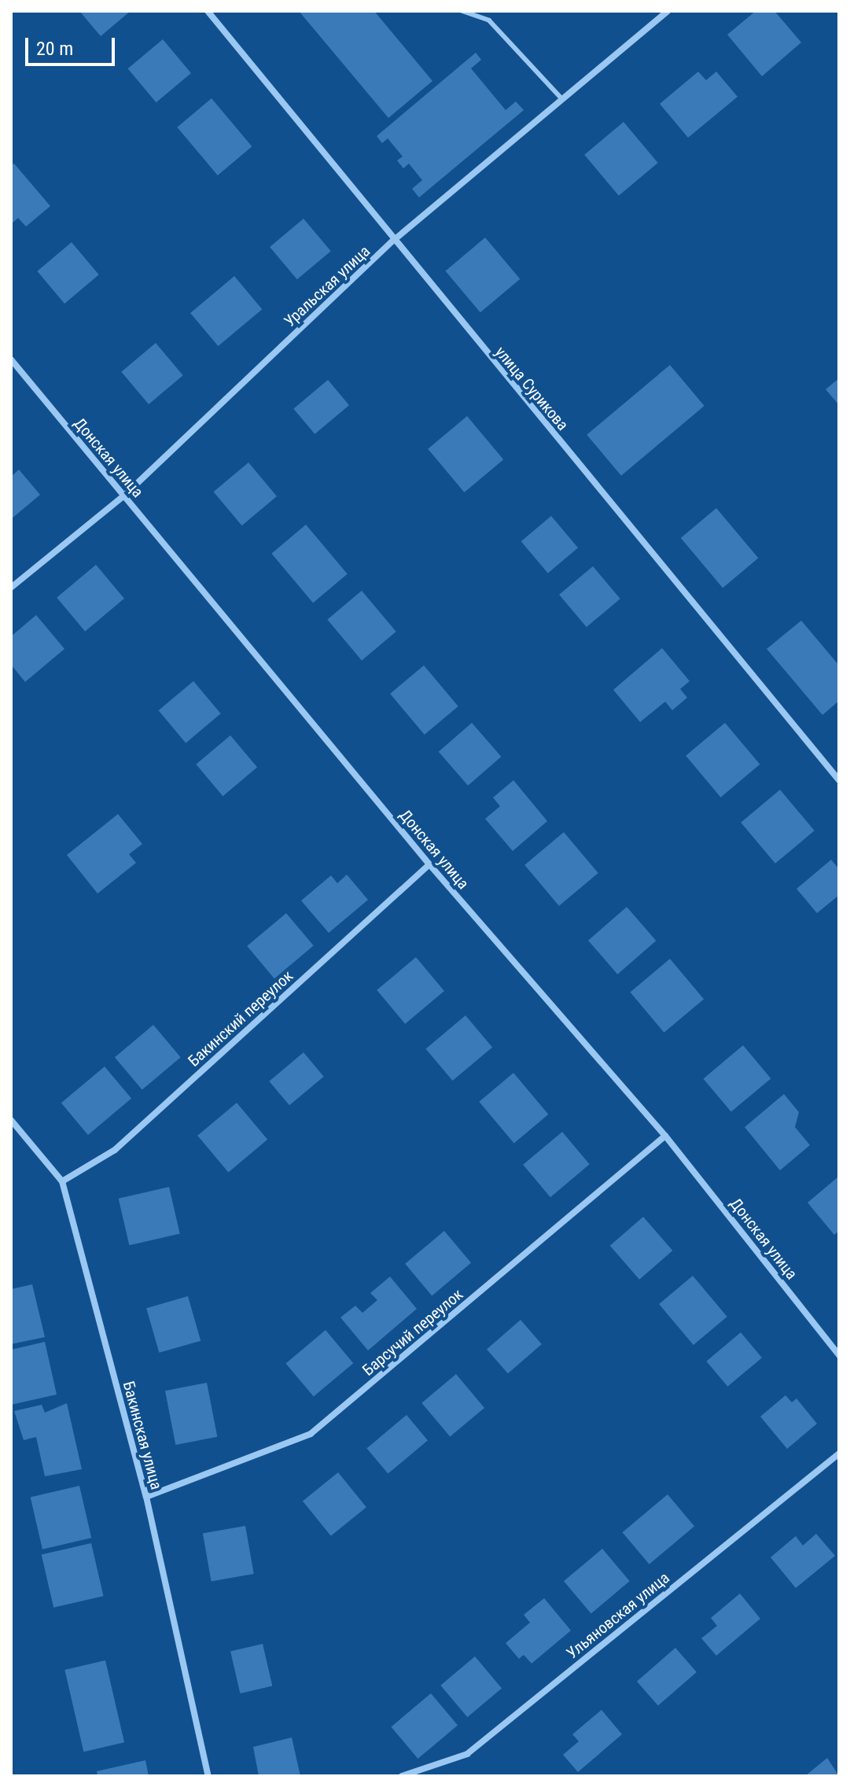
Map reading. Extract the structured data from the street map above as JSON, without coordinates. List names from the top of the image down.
{
  "streets": {
    "street": [
      "Уральская улица",
      "улица Сурикова",
      "Донская улица",
      "Бакинский переулок",
      "Барсучий переулок",
      "Бакинская улица",
      "Ульяновская улица"
    ]
  },
  "crossings": [
    ["Уральская улица", "улица Сурикова"],
    ["Уральская улица", "Донская улица"],
    ["Донская улица", "Бакинский переулок"],
    ["Донская улица", "Барсучий переулок"],
    ["Бакинский переулок", "Бакинская улица"],
    ["Барсучий переулок", "Бакинская улица"]
  ],
  "scale_bar": "20 m"
}
